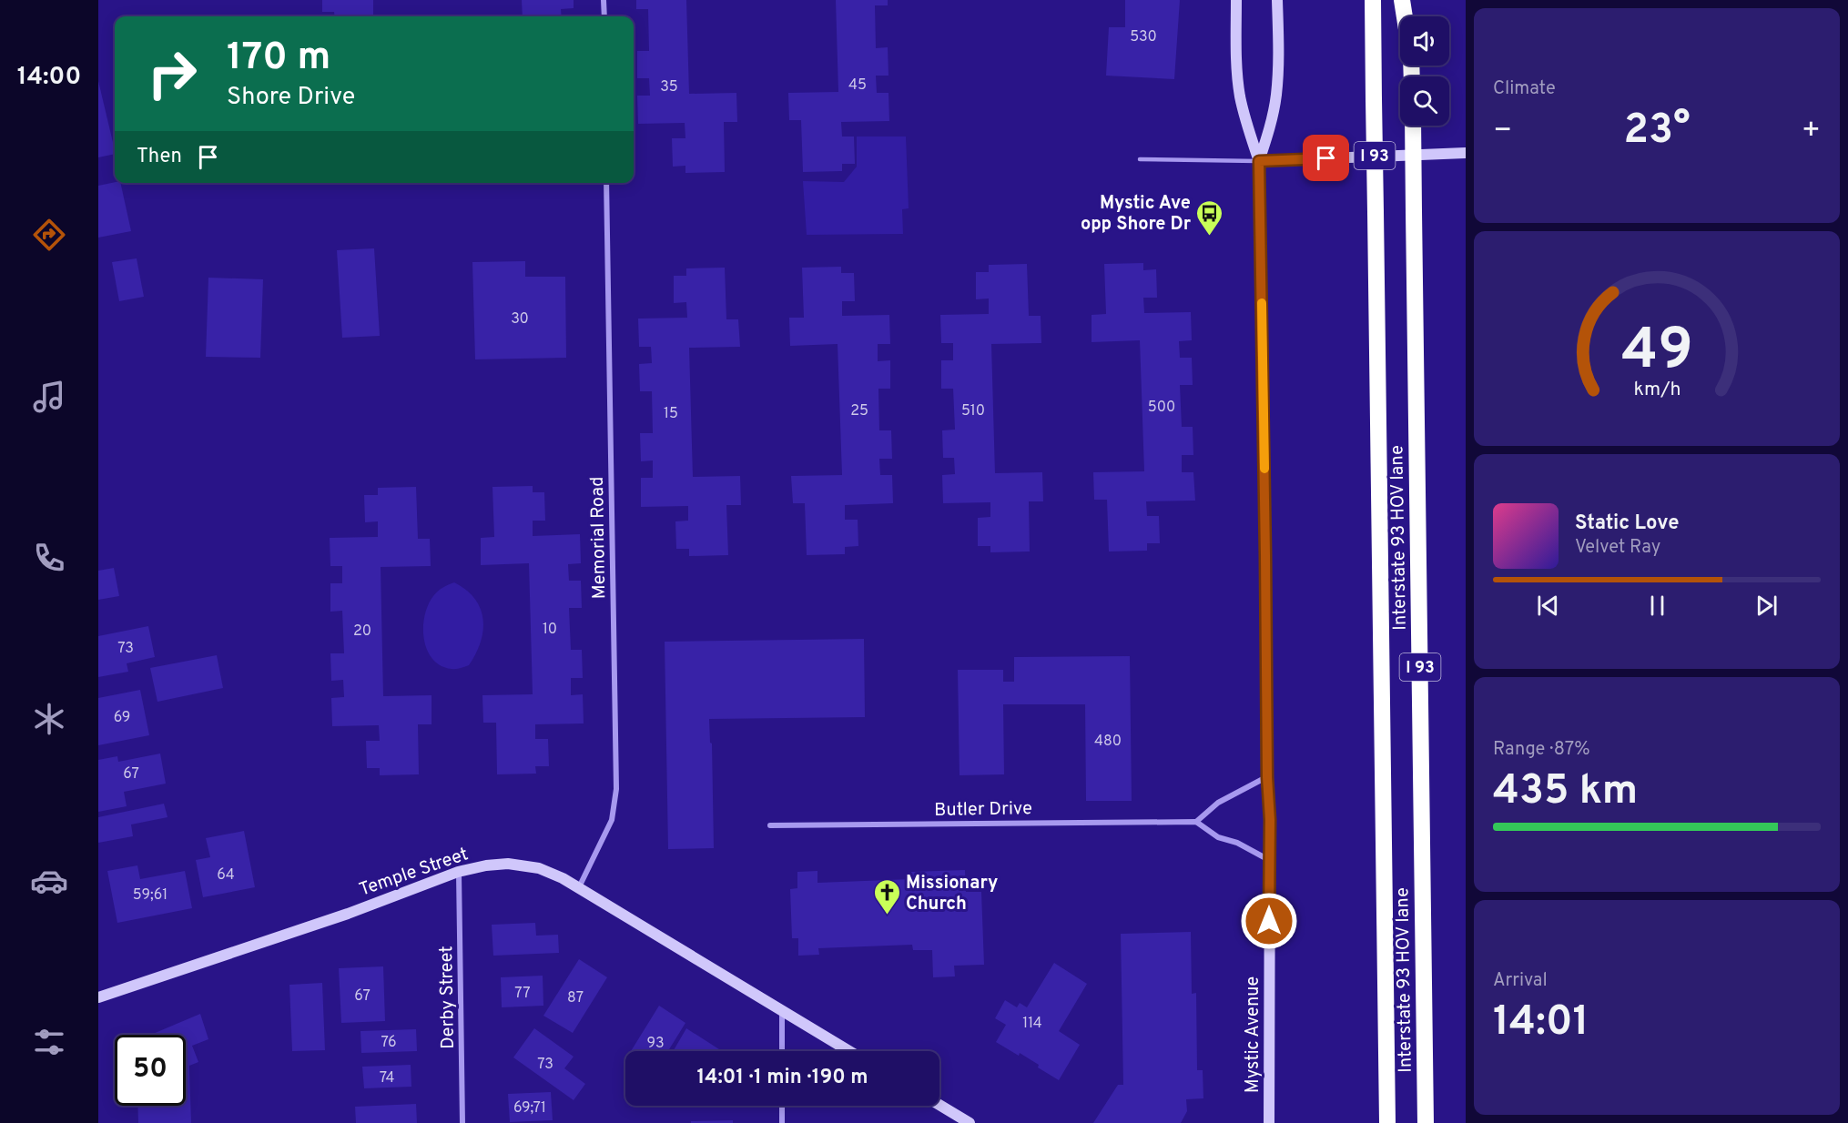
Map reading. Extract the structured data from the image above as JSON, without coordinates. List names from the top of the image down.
{
  "streets": {
    "highway": ["I 93", "Interstate 93 HOV lane"],
    "main road": ["Temple Street", "Mystic Avenue"],
    "street": ["Memorial Road", "Butler Drive", "Derby Street"]
  },
  "crossings": [
    ["Memorial Road", "Temple Street"],
    ["Temple Street", "Derby Street"]
  ],
  "places": {
    "bus stop": ["Mystic Ave opp Shore Dr"],
    "church": ["Missionary Church"]
  },
  "house_numbers": [
    "530",
    "45",
    "35",
    "30",
    "500",
    "25",
    "510",
    "15",
    "10",
    "20",
    "73",
    "69",
    "480",
    "67",
    "64",
    "59;61",
    "77",
    "67",
    "87",
    "114",
    "76",
    "93",
    "73",
    "74",
    "69;71"
  ],
  "page": {
    "tabs": "14:00",
    "tile": [
      "Climate",
      ["Range · 87%", "435 km"],
      ["Arrival", "14:01"]
    ],
    "turn": ["170 m", "Shore Drive"],
    "heat": ["−", "23°", "+"],
    "then": "Then",
    "song": ["Static Love", "Velvet Ray"],
    "limit": "50",
    "trip": "14:01 · 1 min · 190 m",
    "gauge": ["49", "km/h"]
  }
}
